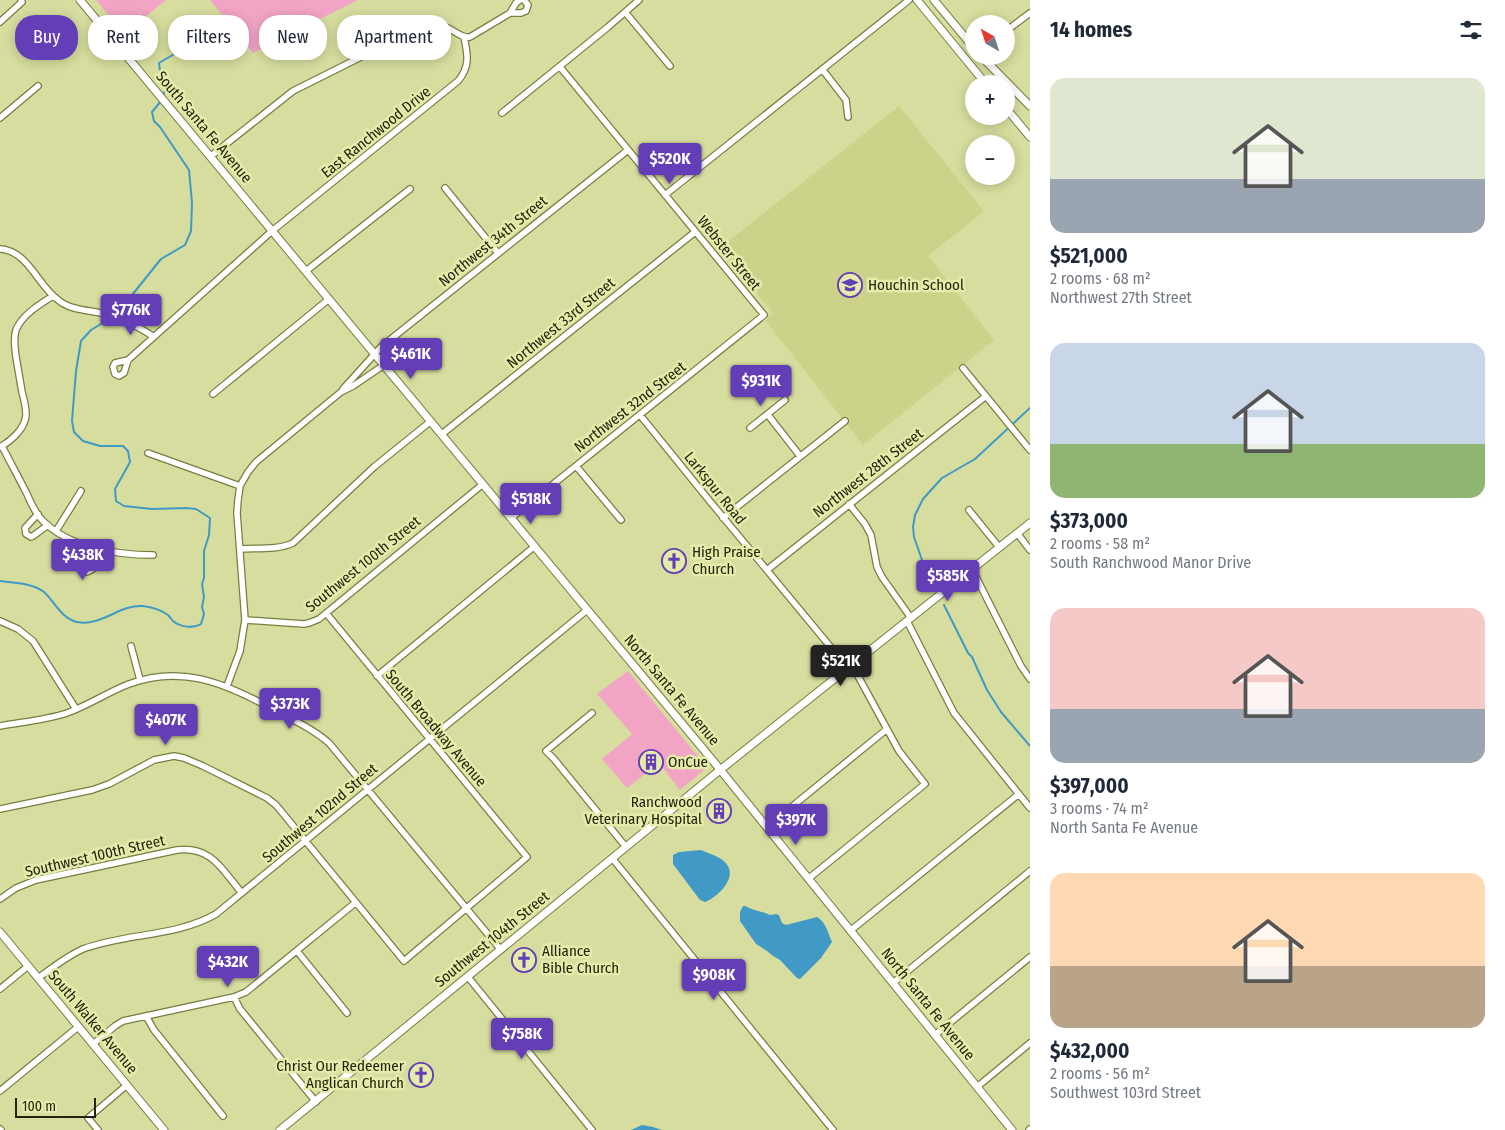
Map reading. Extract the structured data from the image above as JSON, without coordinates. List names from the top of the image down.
{
  "streets": {
    "main road": [
      "South Santa Fe Avenue",
      "North Santa Fe Avenue",
      "Southwest 104th Street",
      "South Walker Avenue"
    ],
    "street": [
      "East Ranchwood Drive",
      "Northwest 34th Street",
      "Webster Street",
      "Northwest 33rd Street",
      "Northwest 32nd Street",
      "Northwest 28th Street",
      "Larkspur Road",
      "Southwest 100th Street",
      "South Broadway Avenue",
      "Southwest 102nd Street"
    ]
  },
  "crossings": [
    ["South Santa Fe Avenue", "East Ranchwood Drive"],
    ["South Santa Fe Avenue", "North Santa Fe Avenue"],
    ["Northwest 34th Street", "Webster Street"],
    ["Northwest 34th Street", "North Santa Fe Avenue"],
    ["Webster Street", "Northwest 33rd Street"],
    ["Webster Street", "Northwest 32nd Street"],
    ["Northwest 33rd Street", "North Santa Fe Avenue"],
    ["Northwest 32nd Street", "Larkspur Road"],
    ["Northwest 32nd Street", "North Santa Fe Avenue"],
    ["Northwest 28th Street", "Larkspur Road"],
    ["Larkspur Road", "North Santa Fe Avenue"],
    ["Larkspur Road", "Southwest 104th Street"],
    ["Southwest 100th Street", "North Santa Fe Avenue"],
    ["Southwest 100th Street", "South Broadway Avenue"],
    ["Southwest 100th Street", "Southwest 102nd Street"],
    ["North Santa Fe Avenue", "Southwest 102nd Street"],
    ["North Santa Fe Avenue", "Southwest 104th Street"],
    ["South Broadway Avenue", "Southwest 102nd Street"],
    ["Southwest 102nd Street", "South Walker Avenue"]
  ],
  "places": {
    "school or university": ["Houchin School"],
    "church": ["High Praise Church", "Alliance Bible Church", "Christ Our Redeemer Anglican Church"],
    "building": ["OnCue", "Ranchwood Veterinary Hospital"]
  },
  "scale_bar": "100 m",
  "north": "top left",
  "page": {
    "heading": "14 homes",
    "map_buttons": ["+", "−"],
    "chip": [
      "Buy",
      "Rent",
      "Filters",
      "New",
      "Apartment"
    ],
    "list": [
      {
        "name": "$521,000",
        "note": "2 rooms · 68 m² · Northwest 27th Street"
      },
      {
        "name": "$373,000",
        "note": "2 rooms · 58 m² · South Ranchwood Manor Drive"
      },
      {
        "name": "$397,000",
        "note": "3 rooms · 74 m² · North Santa Fe Avenue"
      },
      {
        "name": "$432,000",
        "note": "2 rooms · 56 m² · Southwest 103rd Street"
      }
    ],
    "price": [
      "$520K",
      "$776K",
      "$461K",
      "$931K",
      "$518K",
      "$438K",
      "$585K",
      "$521K",
      "$373K",
      "$407K",
      "$397K",
      "$432K",
      "$908K",
      "$758K"
    ],
    "scale": "100 m"
  }
}
